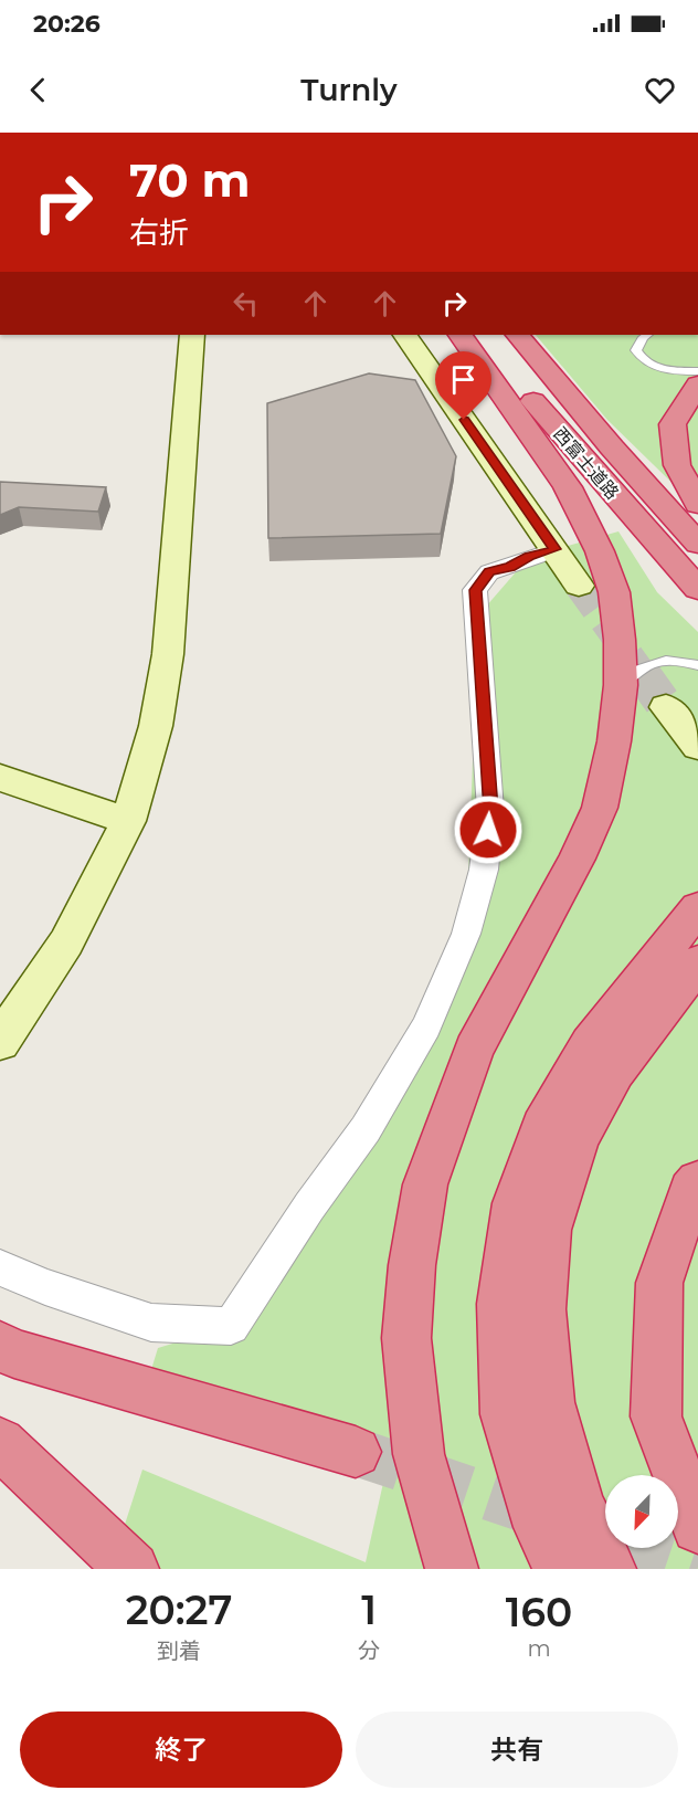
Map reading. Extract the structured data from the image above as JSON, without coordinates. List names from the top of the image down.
{
  "streets": {
    "highway": ["西富士道路"]
  },
  "north": "bottom left",
  "page": {
    "status": "20:26",
    "header": "Turnly",
    "turn": ["70 m", "右折"],
    "eta": [
      "20:27",
      "到着",
      "1",
      "分",
      "160",
      "m"
    ],
    "buttons": ["終了", "共有"]
  }
}
